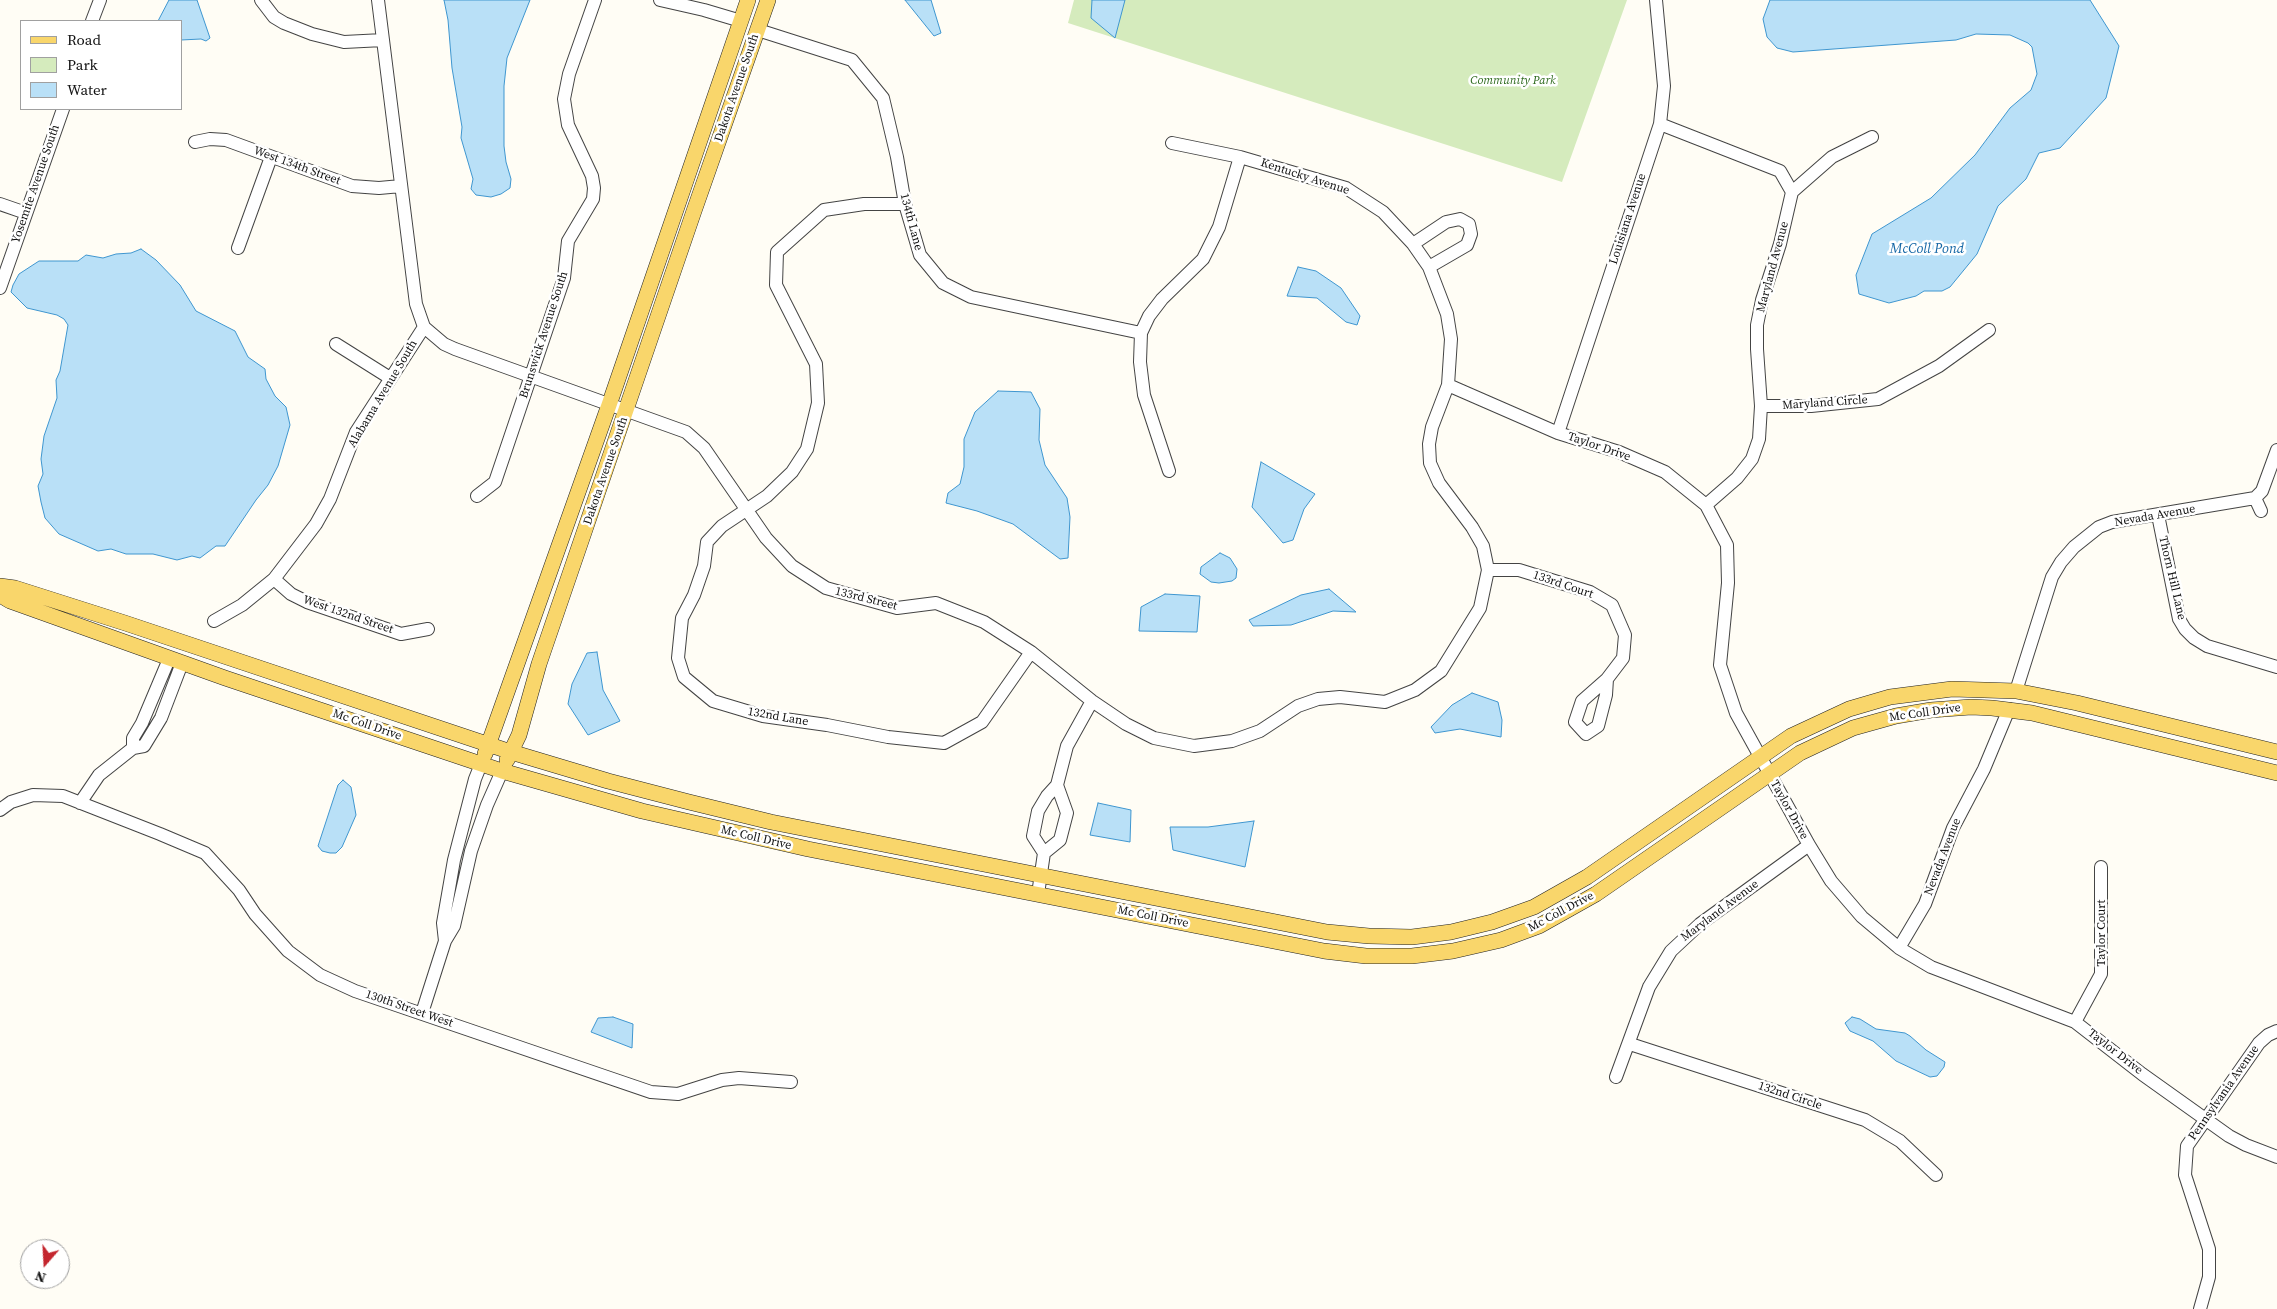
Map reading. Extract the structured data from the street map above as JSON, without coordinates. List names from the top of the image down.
{
  "streets": {
    "main road": ["Dakota Avenue South", "Mc Coll Drive"],
    "street": [
      "West 134th Street",
      "Kentucky Avenue",
      "Yosemite Avenue South",
      "Louisiana Avenue",
      "134th Lane",
      "Maryland Avenue",
      "Brunswick Avenue South",
      "Alabama Avenue South",
      "Maryland Circle",
      "Taylor Drive",
      "Nevada Avenue",
      "Thorn Hill Lane",
      "133rd Court",
      "133rd Street",
      "West 132nd Street",
      "132nd Lane",
      "Taylor Court",
      "130th Street West",
      "Pennsylvania Avenue",
      "132nd Circle"
    ]
  },
  "crossings": [
    ["Dakota Avenue South", "134th Lane"],
    ["Dakota Avenue South", "133rd Street"],
    ["Dakota Avenue South", "Mc Coll Drive"],
    ["Dakota Avenue South", "130th Street West"],
    ["West 134th Street", "Alabama Avenue South"],
    ["Kentucky Avenue", "Taylor Drive"],
    ["Kentucky Avenue", "133rd Court"],
    ["Kentucky Avenue", "133rd Street"],
    ["Louisiana Avenue", "Taylor Drive"],
    ["134th Lane", "132nd Lane"],
    ["Maryland Avenue", "Maryland Circle"],
    ["Maryland Avenue", "Taylor Drive"],
    ["Maryland Avenue", "132nd Circle"],
    ["Brunswick Avenue South", "133rd Street"],
    ["Alabama Avenue South", "133rd Street"],
    ["Alabama Avenue South", "West 132nd Street"],
    ["Taylor Drive", "Nevada Avenue"],
    ["Taylor Drive", "Mc Coll Drive"],
    ["Taylor Drive", "Taylor Court"],
    ["Taylor Drive", "Pennsylvania Avenue"],
    ["Nevada Avenue", "Thorn Hill Lane"],
    ["Nevada Avenue", "Mc Coll Drive"],
    ["133rd Street", "132nd Lane"]
  ],
  "water": ["McColl Pond"],
  "parks": ["Community Park"],
  "legend": ["Road", "Park", "Water"],
  "north": "bottom"
}
